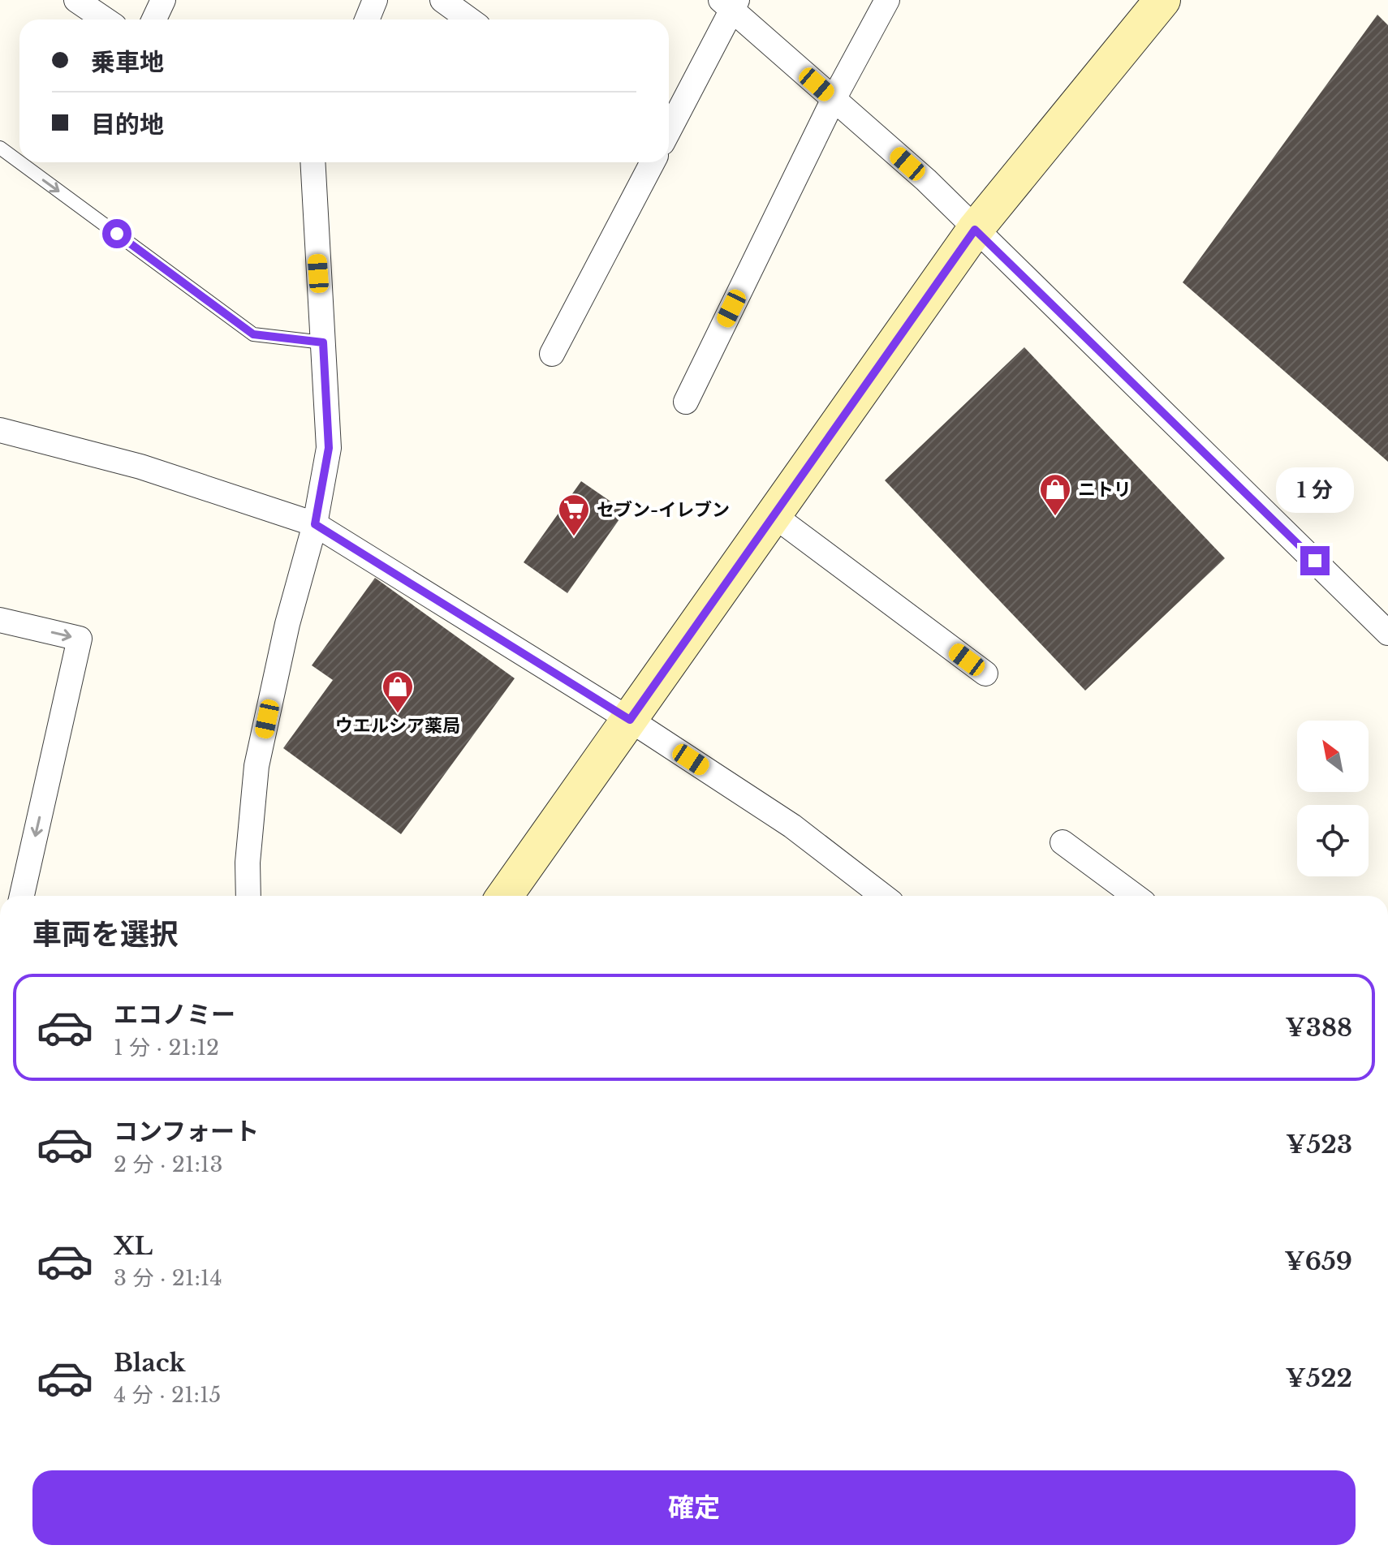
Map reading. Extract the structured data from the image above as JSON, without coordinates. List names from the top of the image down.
{
  "places": {
    "shop": ["ニトリ", "ウエルシア薬局"],
    "supermarket": ["セブン-イレブン"]
  },
  "north": "top left",
  "page": {
    "banner": ["乗車地", "目的地"],
    "bubble": "1 分",
    "heading": "車両を選択",
    "list": [
      {
        "name": "エコノミー",
        "note": "1 分 · 21:12",
        "value": "¥388"
      },
      {
        "name": "コンフォート",
        "note": "2 分 · 21:13",
        "value": "¥523"
      },
      {
        "name": "XL",
        "note": "3 分 · 21:14",
        "value": "¥659"
      },
      {
        "name": "Black",
        "note": "4 分 · 21:15",
        "value": "¥522"
      }
    ],
    "buttons": "確定"
  }
}
